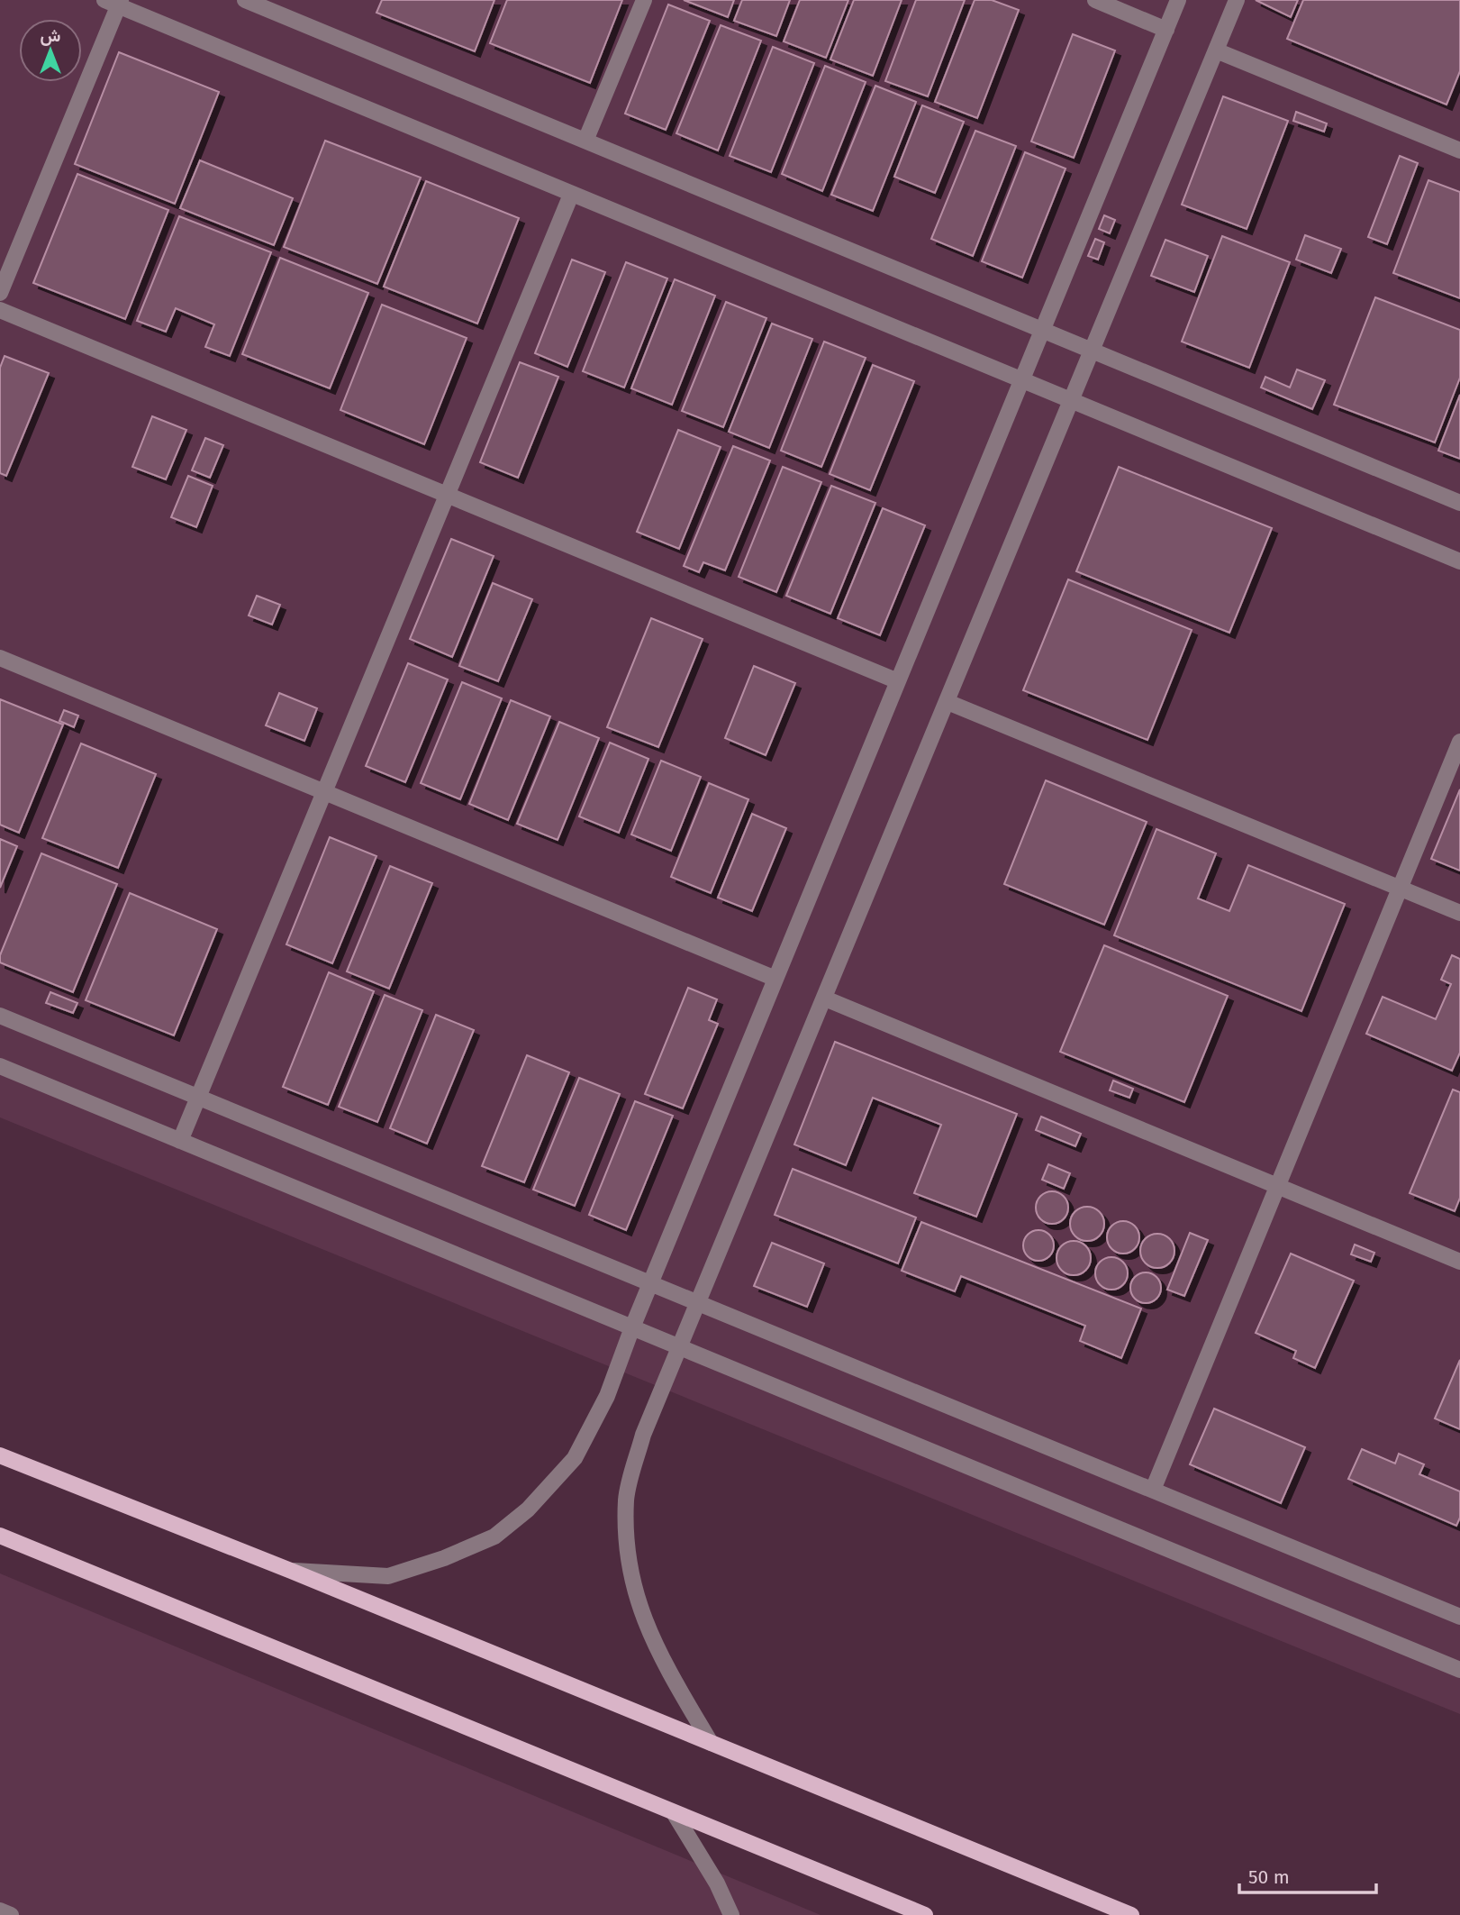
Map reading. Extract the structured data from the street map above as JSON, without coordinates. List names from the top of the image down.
{
  "scale_bar": "50 m",
  "north": "top"
}
